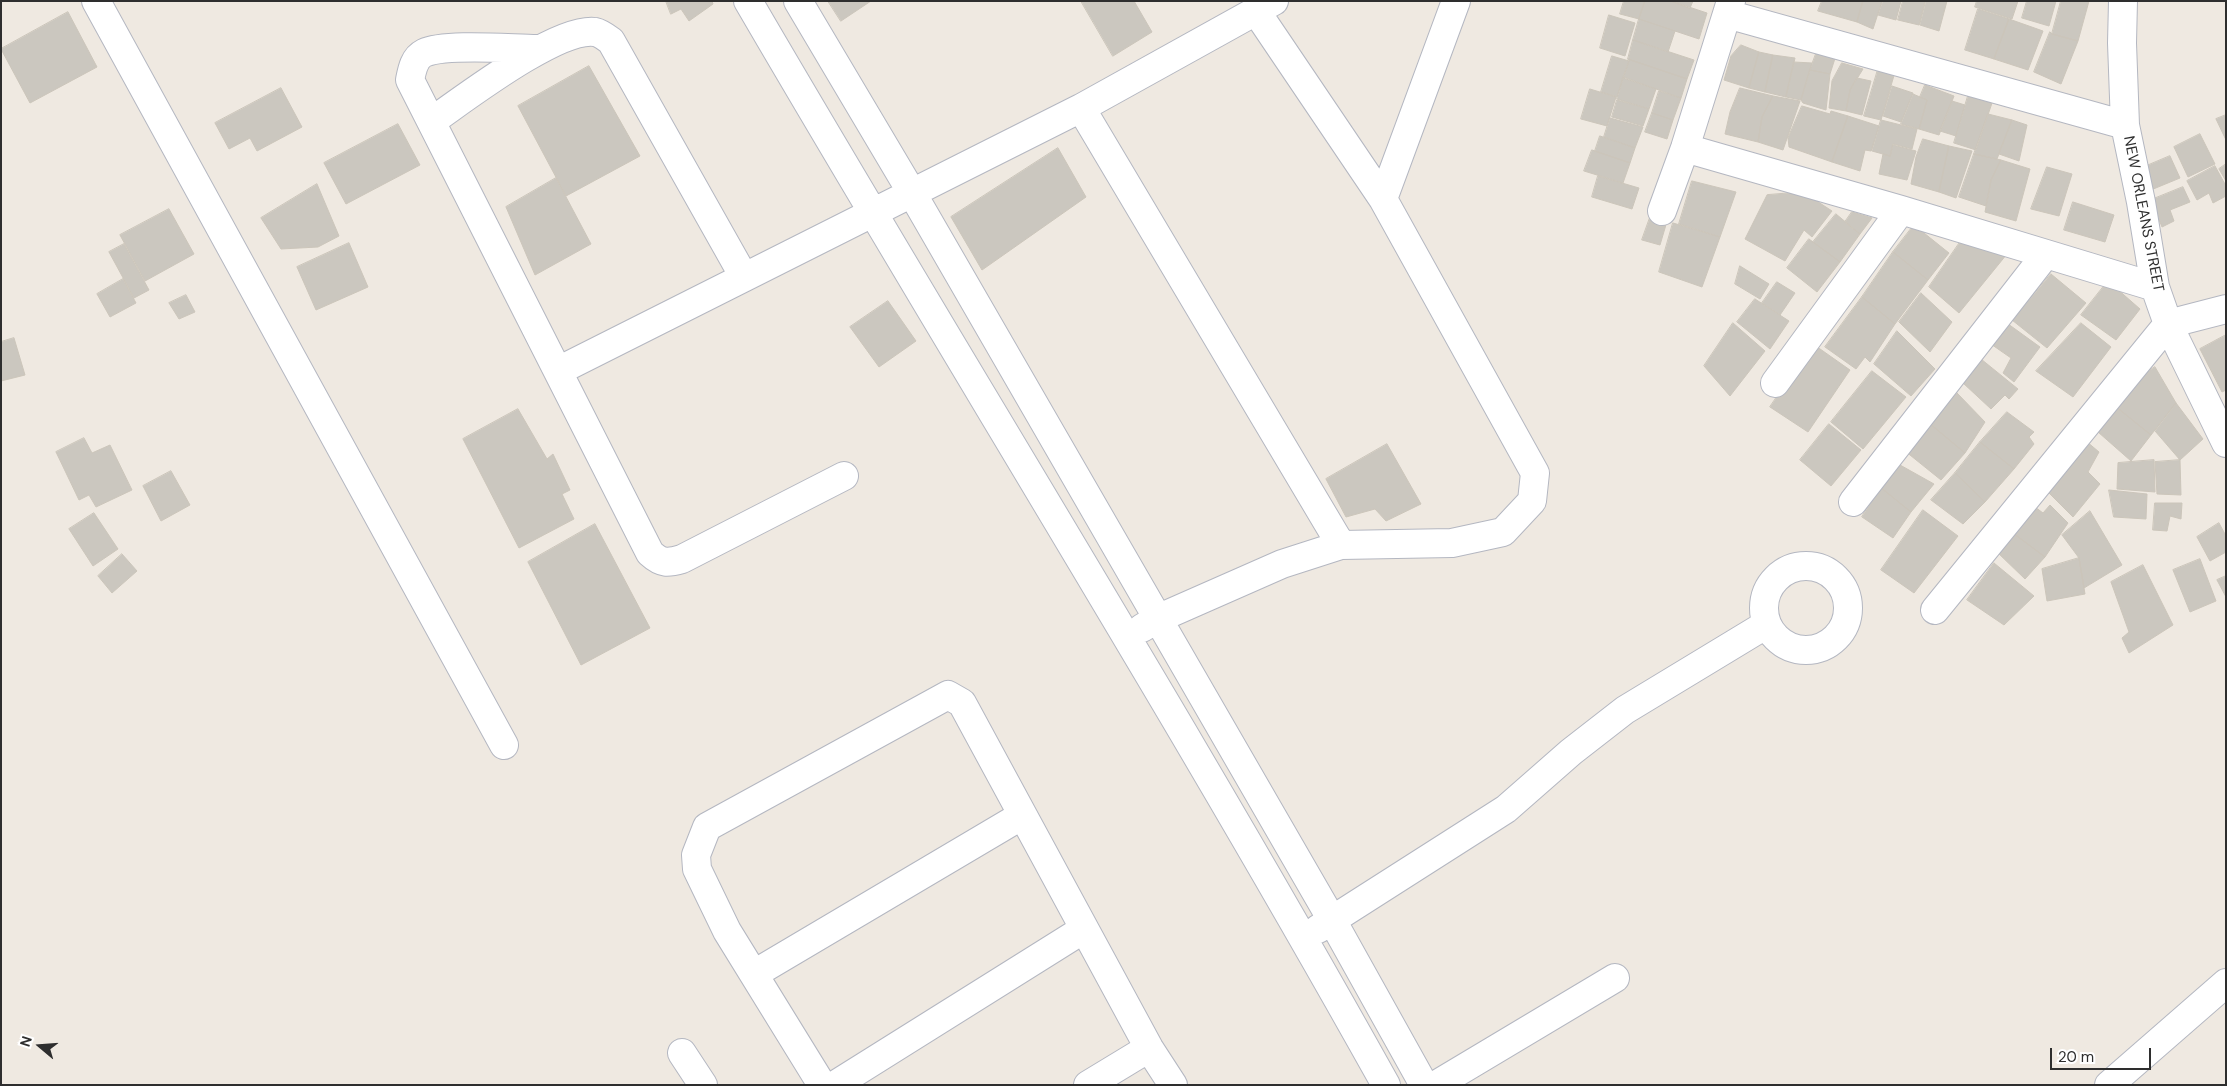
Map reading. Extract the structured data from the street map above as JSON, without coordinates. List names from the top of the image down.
{
  "streets": {
    "street": ["NEW ORLEANS STREET"]
  },
  "scale_bar": "20 m",
  "north": "left"
}
